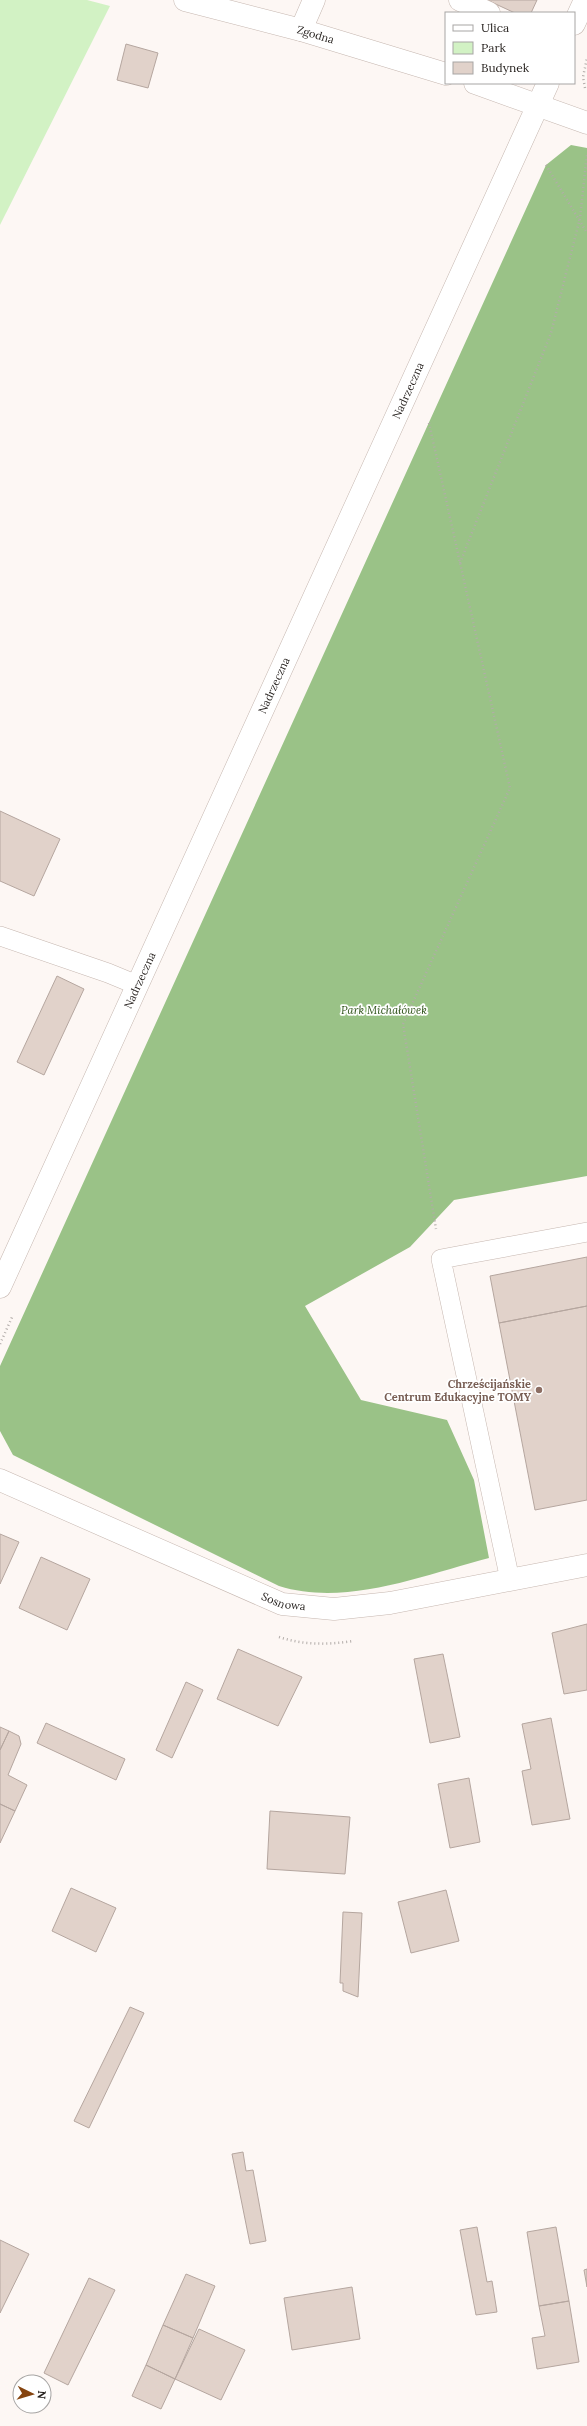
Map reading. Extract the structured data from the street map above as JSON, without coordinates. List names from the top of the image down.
{
  "streets": {
    "street": ["Zgodna", "Nadrzeczna", "Sosnowa"]
  },
  "parks": ["Park Michałówek"],
  "places": ["Chrześcijańskie Centrum Edukacyjne TOMY"],
  "legend": ["Ulica", "Park", "Budynek"],
  "north": "right"
}
